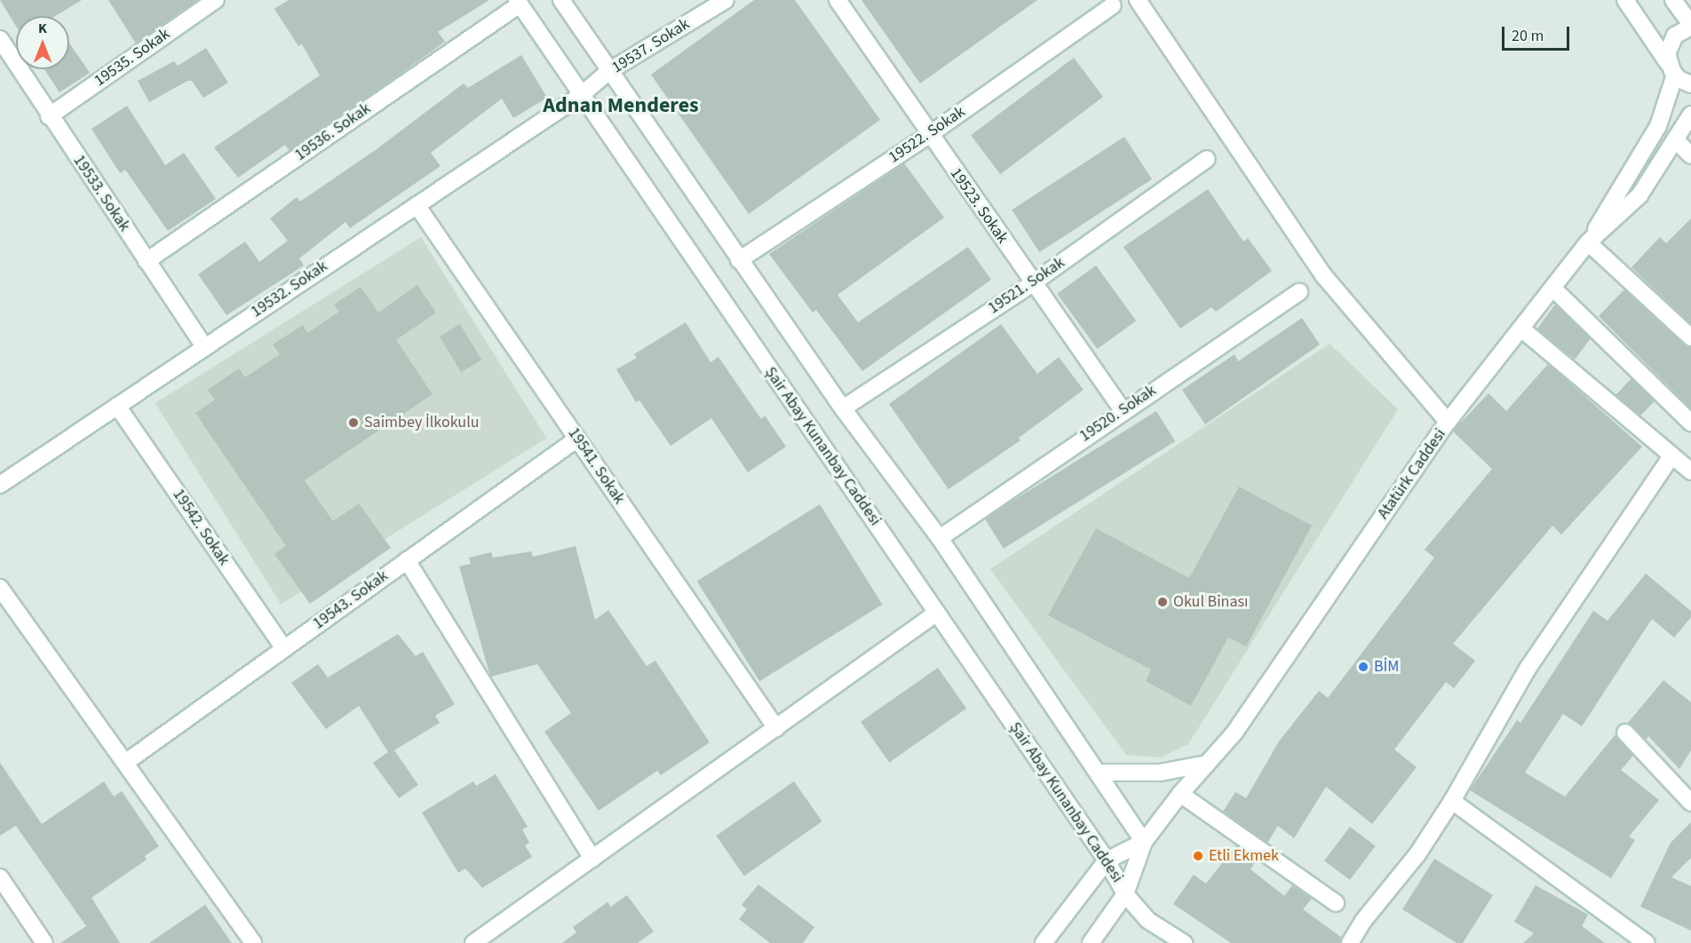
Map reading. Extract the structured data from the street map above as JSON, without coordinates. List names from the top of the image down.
{
  "streets": {
    "street": [
      "19537. Sokak",
      "19535. Sokak",
      "19536. Sokak",
      "19522. Sokak",
      "19533. Sokak",
      "19523. Sokak",
      "19521. Sokak",
      "19532. Sokak",
      "19520. Sokak",
      "Şair Abay Kunanbay Caddesi",
      "19541. Sokak",
      "Atatürk Caddesi",
      "19542. Sokak",
      "19543. Sokak"
    ]
  },
  "crossings": [
    ["19537. Sokak", "19532. Sokak"],
    ["19537. Sokak", "Şair Abay Kunanbay Caddesi"],
    ["19535. Sokak", "19533. Sokak"],
    ["19536. Sokak", "19533. Sokak"],
    ["19536. Sokak", "Şair Abay Kunanbay Caddesi"],
    ["19522. Sokak", "19523. Sokak"],
    ["19533. Sokak", "19532. Sokak"],
    ["19523. Sokak", "19521. Sokak"],
    ["19523. Sokak", "19520. Sokak"],
    ["19532. Sokak", "Şair Abay Kunanbay Caddesi"],
    ["19532. Sokak", "19541. Sokak"],
    ["19532. Sokak", "19542. Sokak"],
    ["Şair Abay Kunanbay Caddesi", "Atatürk Caddesi"],
    ["19541. Sokak", "19543. Sokak"],
    ["19542. Sokak", "19543. Sokak"]
  ],
  "districts": ["Adnan Menderes"],
  "places": [
    "Saimbey İlkokulu",
    "Okul Binası",
    "BİM",
    "Etli Ekmek"
  ],
  "scale_bar": "20 m",
  "north": "top"
}
